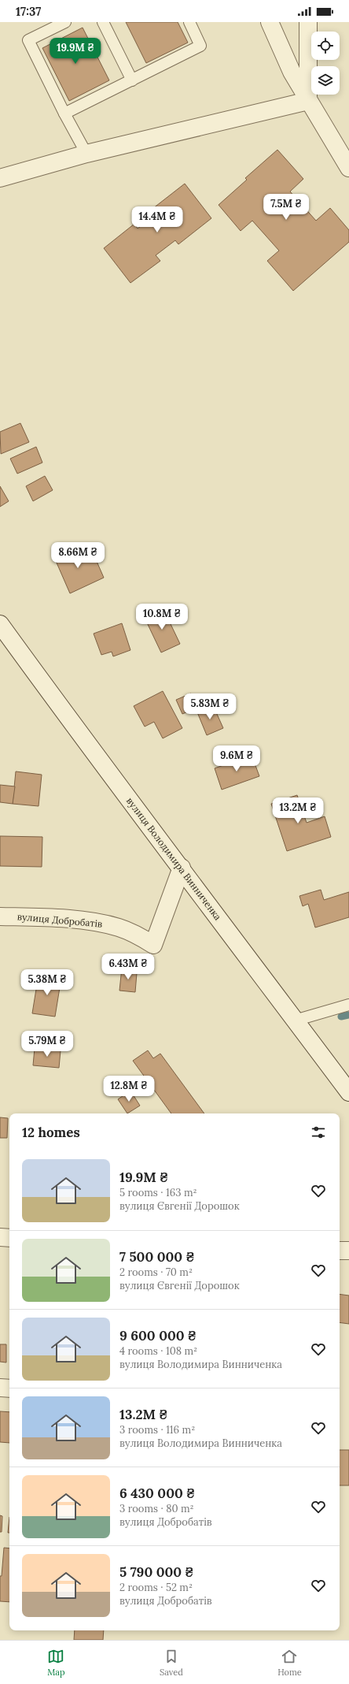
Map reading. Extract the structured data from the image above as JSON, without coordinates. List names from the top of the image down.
{
  "streets": {
    "street": ["вулиця Володимира Винниченка", "вулиця Добробатів"]
  },
  "crossings": [
    ["вулиця Володимира Винниченка", "вулиця Добробатів"]
  ],
  "page": {
    "status": "17:37",
    "price": [
      "19.9M ₴",
      "7.5M ₴",
      "14.4M ₴",
      "8.66M ₴",
      "10.8M ₴",
      "5.83M ₴",
      "9.6M ₴",
      "13.2M ₴",
      "6.43M ₴",
      "5.38M ₴",
      "5.79M ₴",
      "12.8M ₴"
    ],
    "heading": "12 homes",
    "list": [
      {
        "name": "19.9M ₴",
        "note": "5 rooms · 163 m² · вулиця Євгенії Дорошок"
      },
      {
        "name": "7 500 000 ₴",
        "note": "2 rooms · 70 m² · вулиця Євгенії Дорошок"
      },
      {
        "name": "9 600 000 ₴",
        "note": "4 rooms · 108 m² · вулиця Володимира Винниченка"
      },
      {
        "name": "13.2M ₴",
        "note": "3 rooms · 116 m² · вулиця Володимира Винниченка"
      },
      {
        "name": "6 430 000 ₴",
        "note": "3 rooms · 80 m² · вулиця Добробатів"
      },
      {
        "name": "5 790 000 ₴",
        "note": "2 rooms · 52 m² · вулиця Добробатів"
      }
    ],
    "tabs": ["Map", "Saved", "Home"]
  }
}
